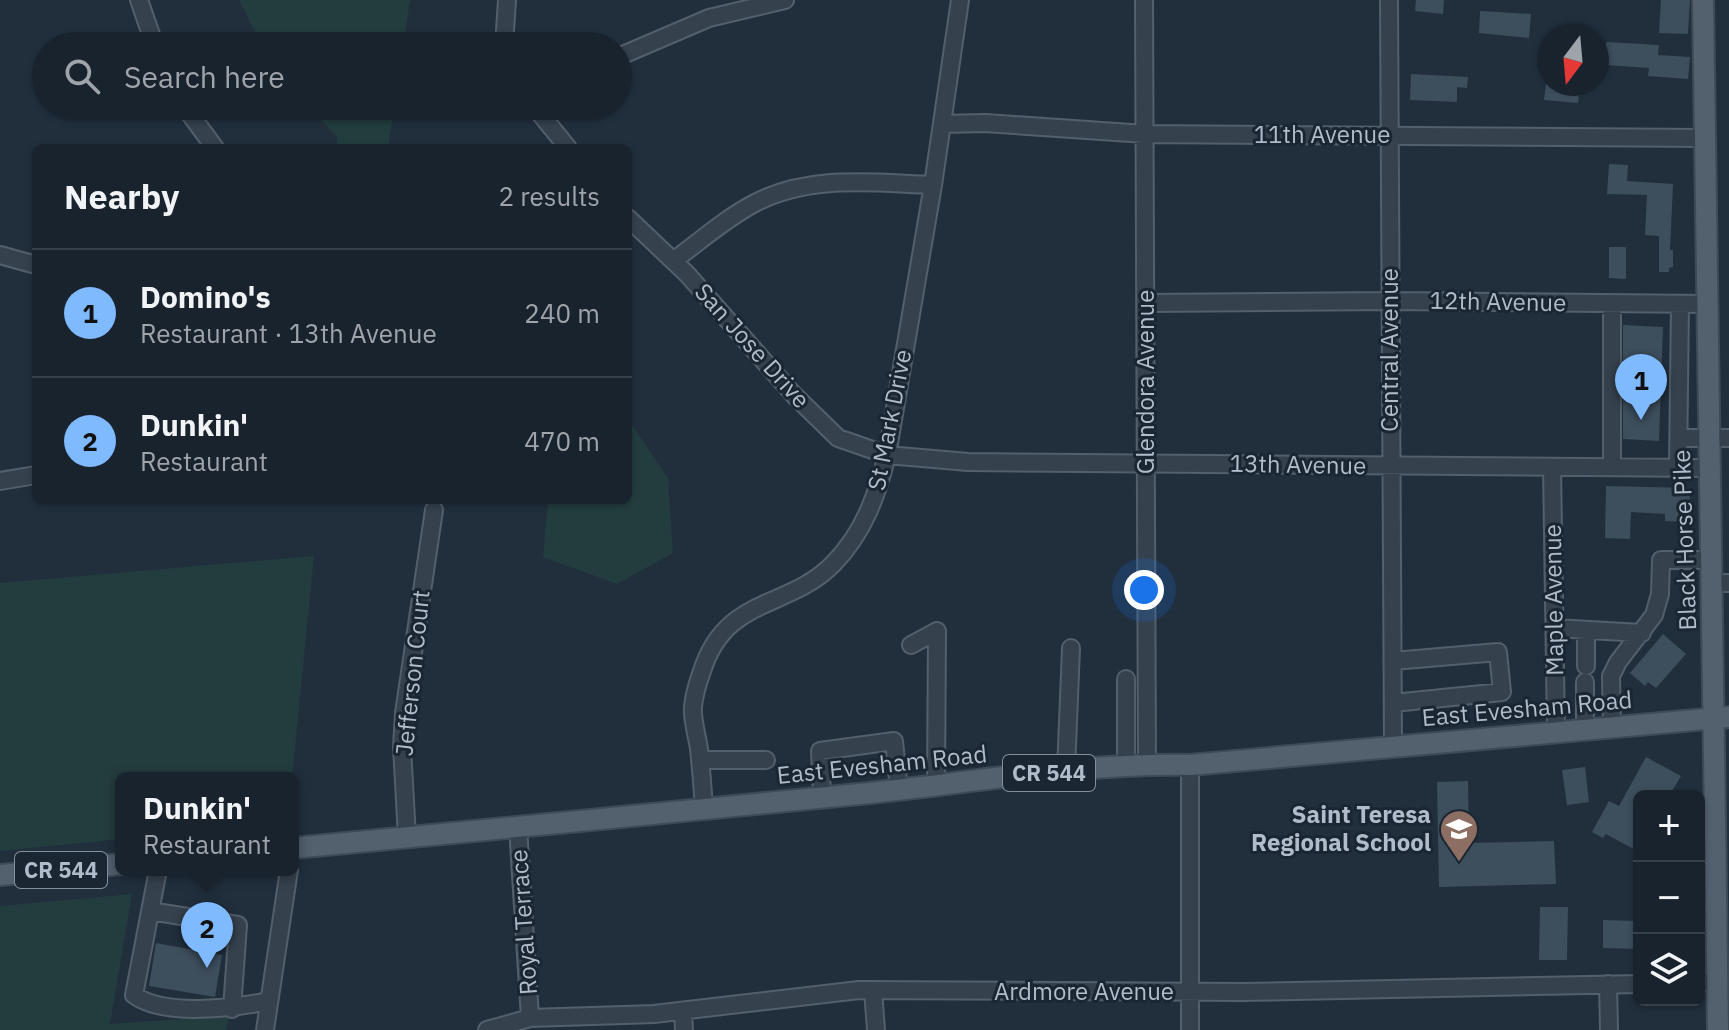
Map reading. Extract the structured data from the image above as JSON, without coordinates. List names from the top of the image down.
{
  "streets": {
    "main road": ["Black Horse Pike", "East Evesham Road", "CR 544"],
    "street": [
      "11th Avenue",
      "12th Avenue",
      "San Jose Drive",
      "Central Avenue",
      "Glendora Avenue",
      "St Mark Drive",
      "13th Avenue",
      "Maple Avenue",
      "Jefferson Court",
      "Royal Terrace",
      "Ardmore Avenue"
    ]
  },
  "crossings": [
    ["11th Avenue", "Central Avenue"],
    ["11th Avenue", "Glendora Avenue"],
    ["11th Avenue", "St Mark Drive"],
    ["11th Avenue", "Black Horse Pike"],
    ["12th Avenue", "Central Avenue"],
    ["12th Avenue", "Glendora Avenue"],
    ["12th Avenue", "Black Horse Pike"],
    ["San Jose Drive", "St Mark Drive"],
    ["San Jose Drive", "13th Avenue"],
    ["Central Avenue", "13th Avenue"],
    ["Central Avenue", "East Evesham Road"],
    ["Glendora Avenue", "13th Avenue"],
    ["Glendora Avenue", "East Evesham Road"],
    ["St Mark Drive", "13th Avenue"],
    ["St Mark Drive", "East Evesham Road"],
    ["13th Avenue", "Black Horse Pike"],
    ["13th Avenue", "Maple Avenue"],
    ["Black Horse Pike", "East Evesham Road"],
    ["Maple Avenue", "East Evesham Road"],
    ["Jefferson Court", "East Evesham Road"],
    ["East Evesham Road", "Royal Terrace"],
    ["Royal Terrace", "Ardmore Avenue"]
  ],
  "places": {
    "school or university": ["Saint Teresa Regional School"]
  },
  "north": "bottom",
  "page": {
    "search": "Search here",
    "heading": ["Nearby", "2 results"],
    "list": [
      {
        "mark": "1",
        "name": "Domino's",
        "note": "Restaurant · 13th Avenue",
        "value": "240 m"
      },
      {
        "mark": "2",
        "name": "Dunkin'",
        "note": "Restaurant",
        "value": "470 m"
      }
    ],
    "pins": ["1", "2"],
    "popup": ["Dunkin'", "Restaurant"],
    "map_buttons": ["+", "−"]
  }
}
